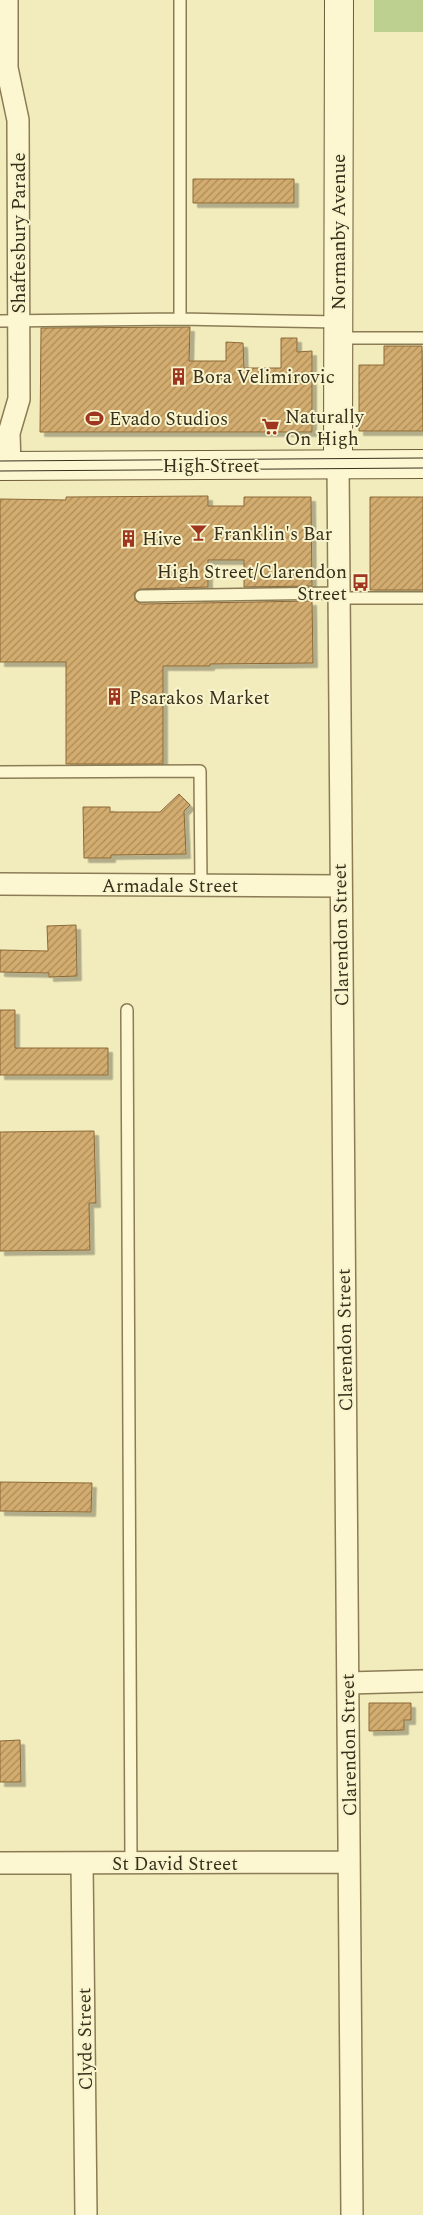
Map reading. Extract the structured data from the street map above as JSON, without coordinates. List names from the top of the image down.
{
  "streets": {
    "main road": ["Normanby Avenue", "High Street"],
    "street": [
      "Shaftesbury Parade",
      "Armadale Street",
      "Clarendon Street",
      "St David Street",
      "Clyde Street"
    ]
  },
  "crossings": [
    ["Normanby Avenue", "High Street"],
    ["Normanby Avenue", "Clarendon Street"],
    ["Shaftesbury Parade", "High Street"],
    ["High Street", "Clarendon Street"],
    ["Armadale Street", "Clarendon Street"],
    ["Clarendon Street", "St David Street"],
    ["St David Street", "Clyde Street"]
  ],
  "places": {
    "building": ["Bora Velimirovic", "Hive", "Psarakos Market"],
    "sports": ["Evado Studios"],
    "supermarket": ["Naturally On High"],
    "bar": ["Franklin's Bar"],
    "bus stop": ["High Street/Clarendon Street"]
  }
}
